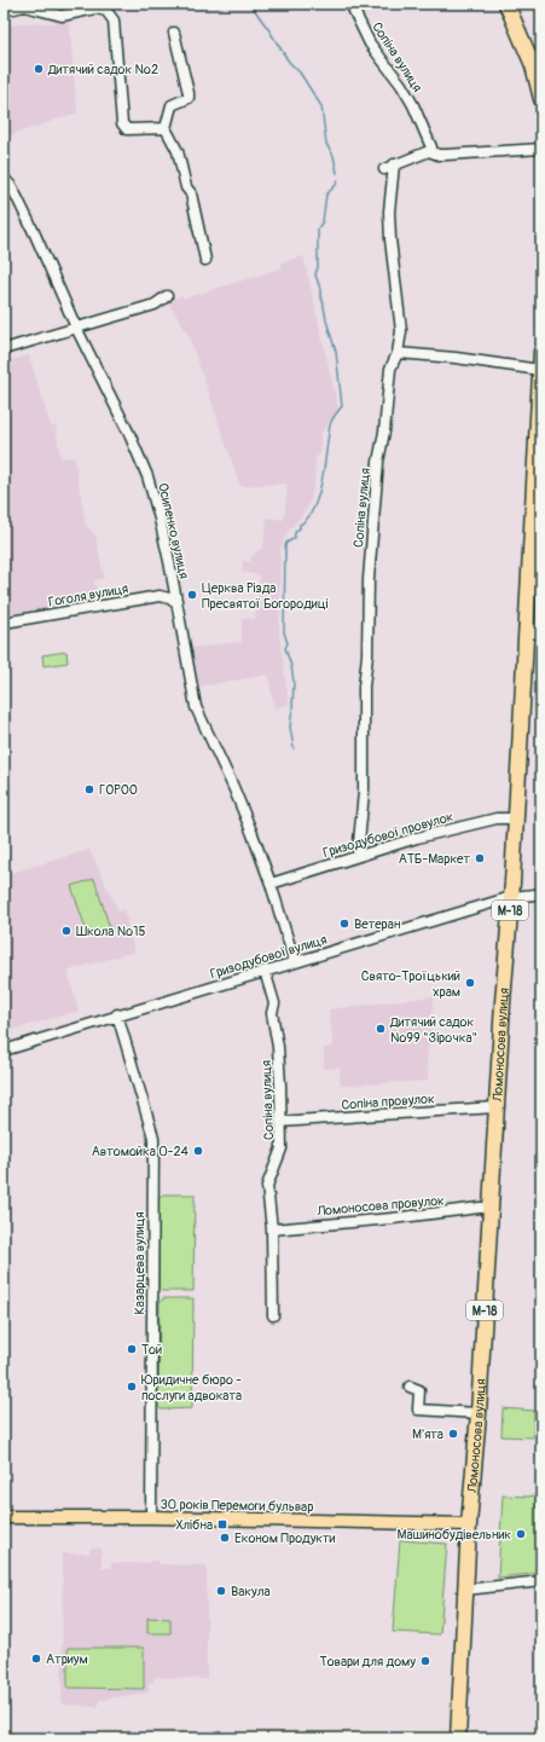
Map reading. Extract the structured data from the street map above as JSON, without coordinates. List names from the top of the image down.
{
  "streets": {
    "highway": ["М-18", "Ломоносова вулиця"],
    "main road": ["30 років Перемоги бульвар"],
    "street": [
      "Сопіна вулиця",
      "Осипенко вулиця",
      "Гоголя вулиця",
      "Гризодубової провулок",
      "Гризодубової вулиця",
      "Сопіна провулок",
      "Ломоносова провулок",
      "Казарцева вулиця"
    ]
  },
  "crossings": [
    ["Сопіна вулиця", "Гризодубової провулок"],
    ["Сопіна вулиця", "Гризодубової вулиця"],
    ["Сопіна вулиця", "Сопіна провулок"],
    ["Сопіна вулиця", "Ломоносова провулок"],
    ["Осипенко вулиця", "Гоголя вулиця"],
    ["Осипенко вулиця", "Гризодубової провулок"],
    ["Осипенко вулиця", "Гризодубової вулиця"],
    ["Гризодубової провулок", "Ломоносова вулиця"],
    ["Гризодубової вулиця", "Ломоносова вулиця"],
    ["Гризодубової вулиця", "Казарцева вулиця"],
    ["Ломоносова вулиця", "Сопіна провулок"],
    ["Ломоносова вулиця", "Ломоносова провулок"],
    ["Ломоносова вулиця", "30 років Перемоги бульвар"],
    ["Казарцева вулиця", "30 років Перемоги бульвар"]
  ],
  "places": {
    "other": [
      "Дитячий садок №2",
      "Церква Різда Пресвятої Богородиці",
      "ГОРОО",
      "АТБ-Маркет",
      "Ветеран",
      "Школа №15",
      "Свято-Троїцький храм",
      "Дитячий садок №99 \"Зірочка\"",
      "Автомойка 0-24",
      "Той",
      "Юридичне бюро - послуги адвоката",
      "М'ята",
      "Машинобудівельник",
      "Економ Продукти",
      "Вакула",
      "Атриум",
      "Товари для дому"
    ],
    "transit": ["Хлібна"]
  }
}
